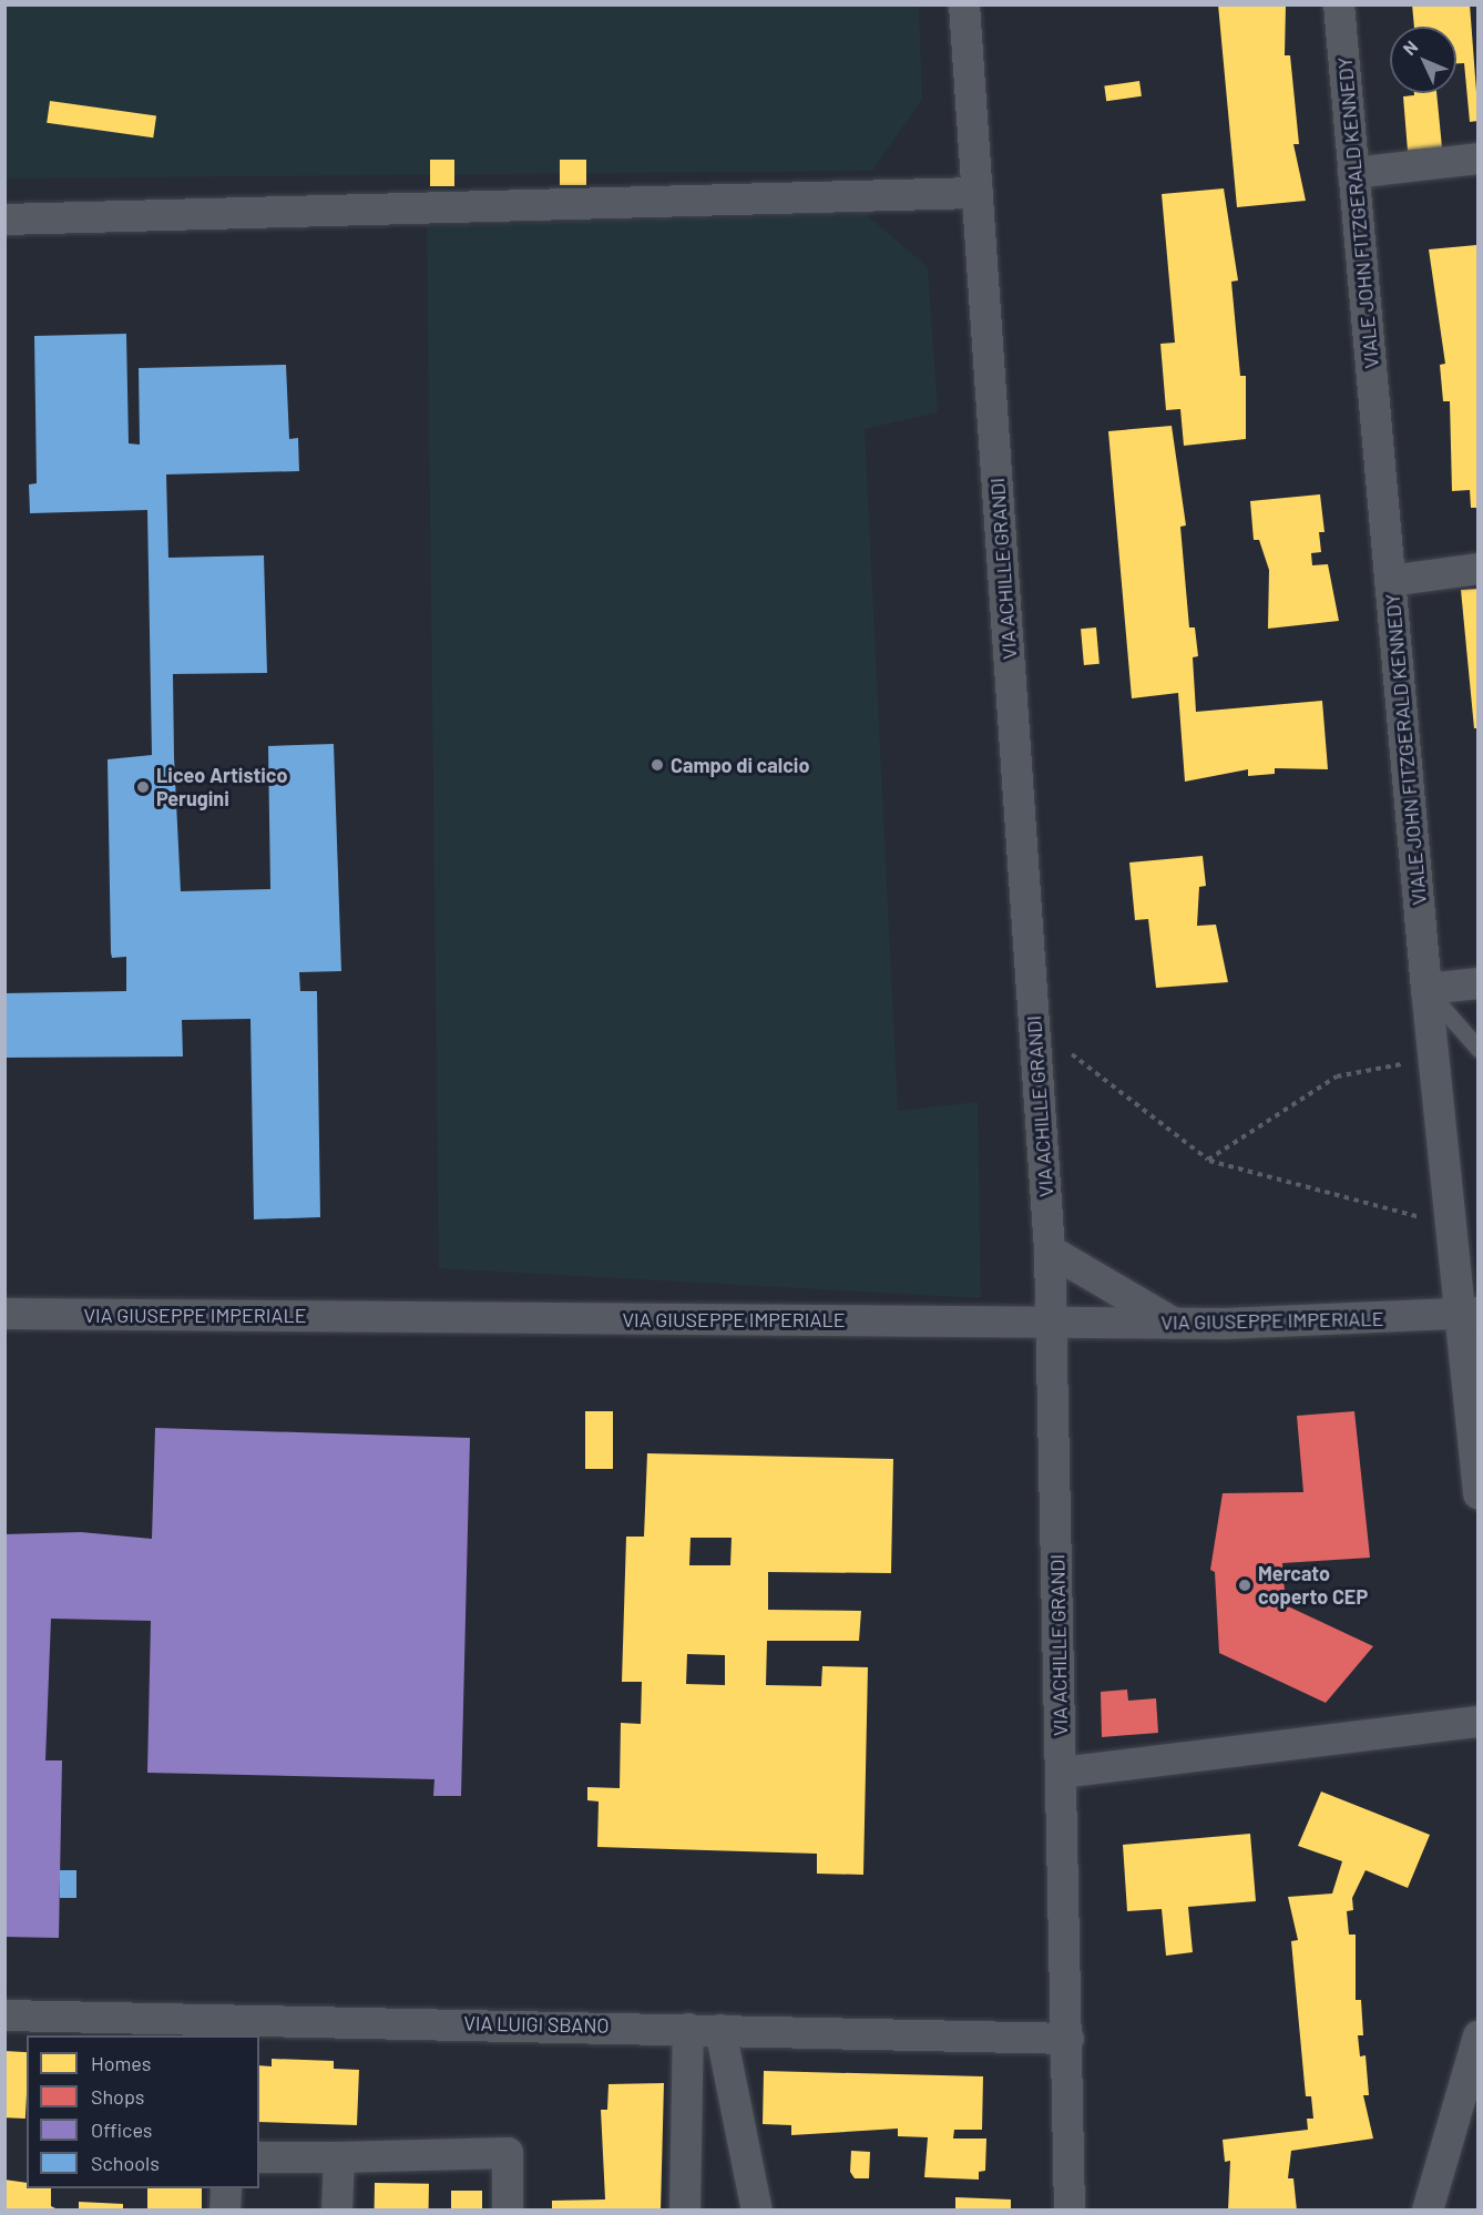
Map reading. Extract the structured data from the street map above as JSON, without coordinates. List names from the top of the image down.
{
  "streets": {
    "street": [
      "VIALE JOHN FITZGERALD KENNEDY",
      "VIA ACHILLE GRANDI",
      "VIA GIUSEPPE IMPERIALE",
      "VIA LUIGI SBANO"
    ]
  },
  "crossings": [
    ["VIALE JOHN FITZGERALD KENNEDY", "VIA GIUSEPPE IMPERIALE"],
    ["VIA ACHILLE GRANDI", "VIA GIUSEPPE IMPERIALE"],
    ["VIA ACHILLE GRANDI", "VIA LUIGI SBANO"]
  ],
  "places": ["Campo di calcio", "Liceo Artistico Perugini", "Mercato coperto CEP"],
  "legend": [
    "Homes",
    "Shops",
    "Offices",
    "Schools"
  ],
  "north": "top left"
}
